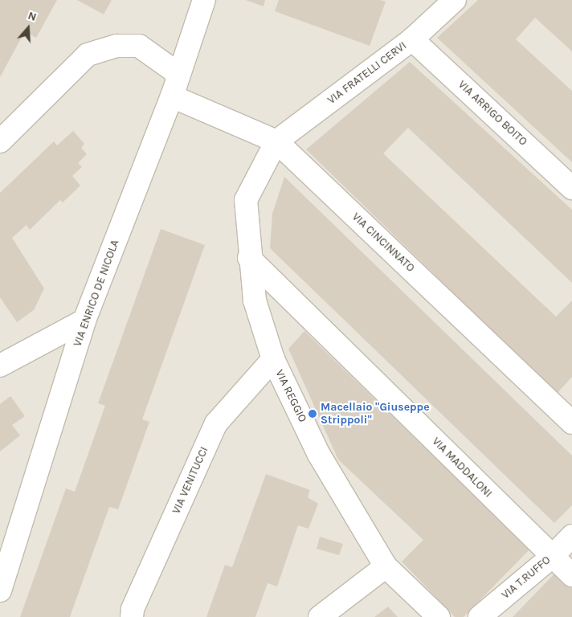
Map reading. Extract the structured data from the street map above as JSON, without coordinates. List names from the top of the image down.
{
  "streets": {
    "street": [
      "VIA FRATELLI CERVI",
      "VIA ARRIGO BOITO",
      "VIA CINCINNATO",
      "VIA ENRICO DE NICOLA",
      "VIA REGGIO",
      "VIA MADDALONI",
      "VIA VENITUCCI",
      "VIA T.RUFFO"
    ]
  },
  "crossings": [
    ["VIA FRATELLI CERVI", "VIA ARRIGO BOITO"],
    ["VIA FRATELLI CERVI", "VIA CINCINNATO"],
    ["VIA FRATELLI CERVI", "VIA REGGIO"],
    ["VIA CINCINNATO", "VIA ENRICO DE NICOLA"],
    ["VIA CINCINNATO", "VIA REGGIO"],
    ["VIA REGGIO", "VIA MADDALONI"],
    ["VIA REGGIO", "VIA VENITUCCI"],
    ["VIA MADDALONI", "VIA T.RUFFO"]
  ],
  "places": ["Macellaio \"Giuseppe Strippoli\""],
  "north": "top"
}
